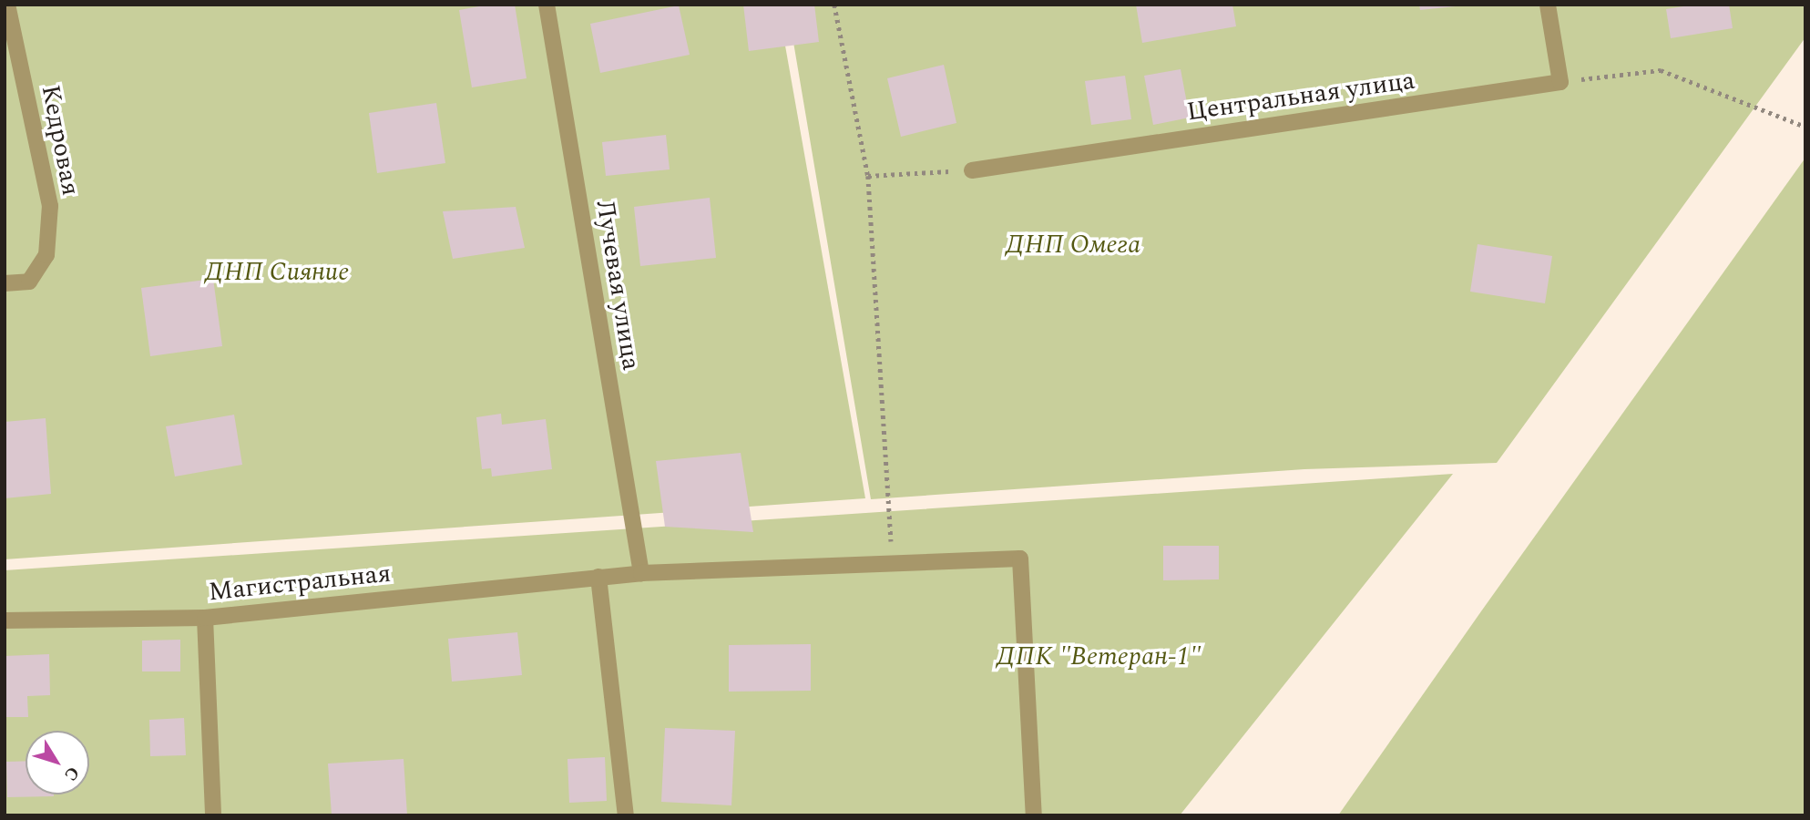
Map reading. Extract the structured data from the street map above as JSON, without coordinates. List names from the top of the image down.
{
  "streets": {
    "street": [
      "Центральная улица",
      "Кедровая",
      "Лучевая улица",
      "Магистральная"
    ]
  },
  "crossings": [
    ["Лучевая улица", "Магистральная"]
  ],
  "parks": ["ДНП Омега", "ДНП Сияние", "ДПК \"Ветеран-1\""],
  "north": "bottom right"
}
